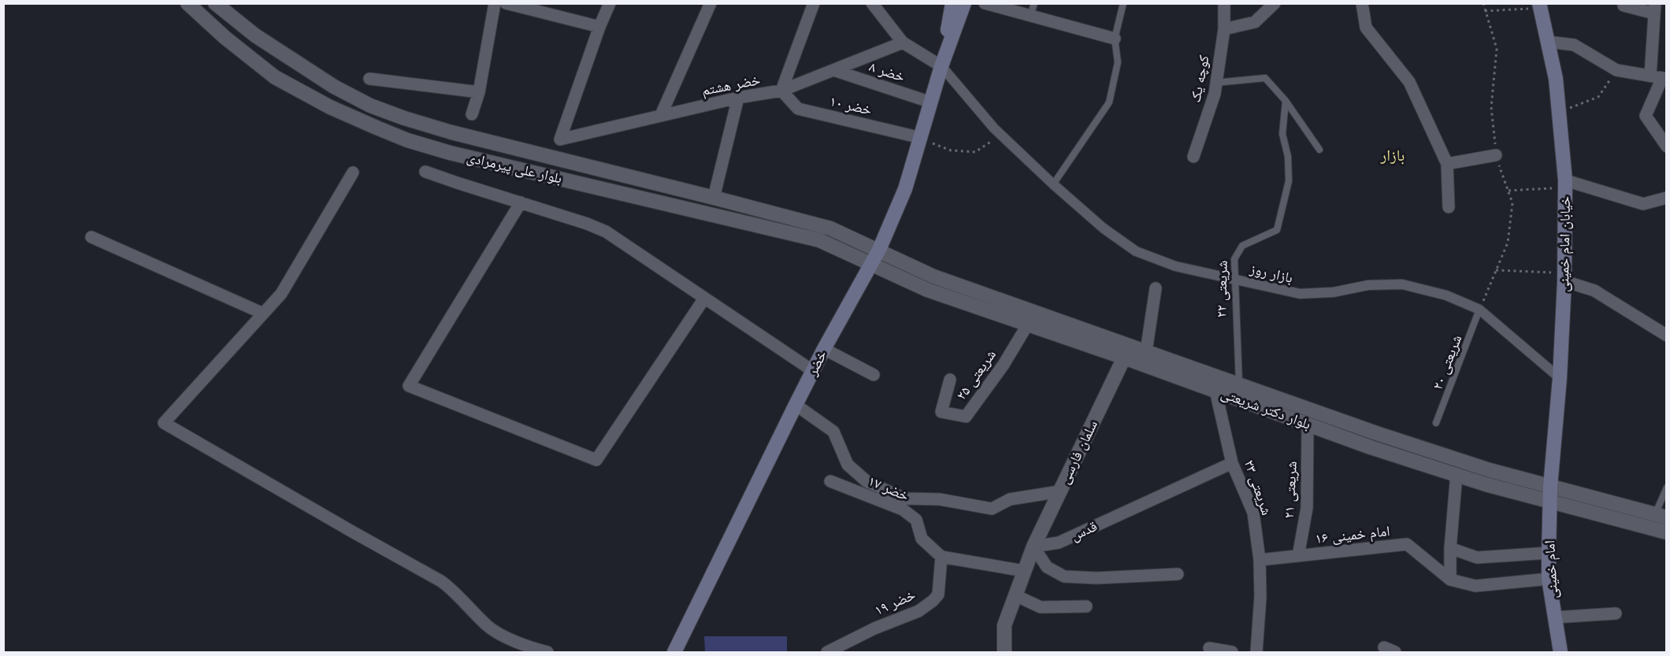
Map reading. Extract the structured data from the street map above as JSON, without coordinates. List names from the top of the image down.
{
  "streets": {
    "main road": ["خیابان امام خمینی", "خضر", "امام خمینی"],
    "street": [
      "خضر ۸",
      "کوچه یک",
      "خضر هشتم",
      "خضر ۱۰",
      "بلوار علی پیرمرادی",
      "بازار روز",
      "شریعتی ۲۵",
      "بلوار دکتر شریعتی",
      "سلمان فارسی",
      "شریعتی ۲۳",
      "خضر ۱۷",
      "شریعتی ۲۱",
      "قدس",
      "امام خمینی ۱۶",
      "خضر ۱۹"
    ],
    "lane": ["شریعتی ۲۲", "شریعتی ۲۰"]
  },
  "crossings": [
    ["خضر ۸", "خضر هشتم"],
    ["خضر ۸", "خضر"],
    ["خضر هشتم", "خضر ۱۰"],
    ["خضر ۱۰", "خضر"],
    ["بلوار علی پیرمرادی", "خضر"],
    ["بلوار علی پیرمرادی", "بلوار دکتر شریعتی"],
    ["خیابان امام خمینی", "بازار روز"],
    ["خیابان امام خمینی", "بلوار دکتر شریعتی"],
    ["خیابان امام خمینی", "امام خمینی"],
    ["بازار روز", "شریعتی ۲۲"],
    ["بازار روز", "شریعتی ۲۰"],
    ["بازار روز", "خضر"],
    ["شریعتی ۲۲", "بلوار دکتر شریعتی"],
    ["خضر", "بلوار دکتر شریعتی"],
    ["شریعتی ۲۵", "بلوار دکتر شریعتی"],
    ["بلوار دکتر شریعتی", "سلمان فارسی"],
    ["بلوار دکتر شریعتی", "شریعتی ۲۳"],
    ["بلوار دکتر شریعتی", "شریعتی ۲۱"],
    ["بلوار دکتر شریعتی", "امام خمینی"],
    ["سلمان فارسی", "قدس"],
    ["شریعتی ۲۳", "قدس"],
    ["شریعتی ۲۳", "امام خمینی ۱۶"],
    ["خضر ۱۷", "خضر ۱۹"],
    ["شریعتی ۲۱", "امام خمینی ۱۶"],
    ["امام خمینی ۱۶", "امام خمینی"]
  ],
  "districts": ["بازار"]
}
